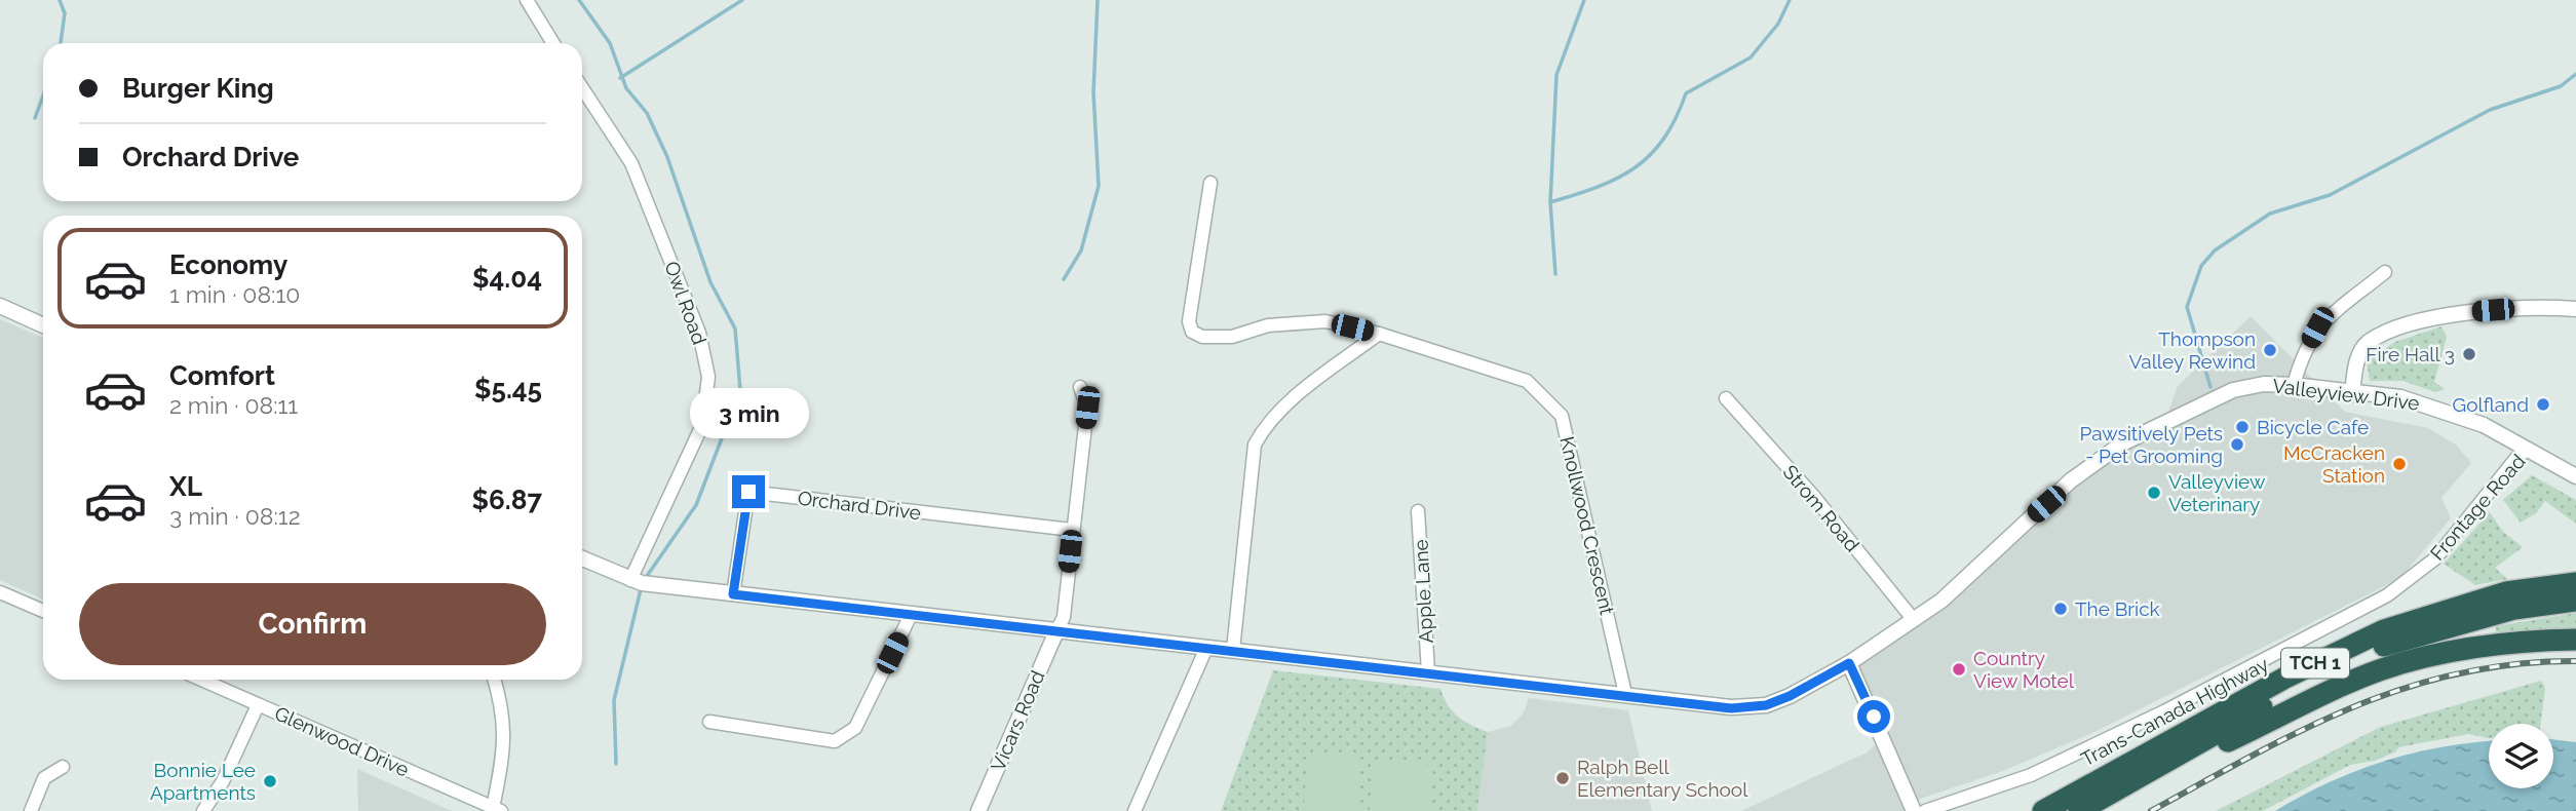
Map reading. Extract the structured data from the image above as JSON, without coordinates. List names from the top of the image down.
{
  "streets": {
    "highway": ["TCH 1", "Trans-Canada Highway"],
    "street": [
      "Owl Road",
      "Valleyview Drive",
      "Orchard Drive",
      "Frontage Road",
      "Strom Road",
      "Knollwood Crescent",
      "Apple Lane",
      "Vicars Road",
      "Glenwood Drive"
    ]
  },
  "crossings": [
    ["Owl Road", "Valleyview Drive"],
    ["Valleyview Drive", "Orchard Drive"],
    ["Valleyview Drive", "Frontage Road"],
    ["Valleyview Drive", "Strom Road"],
    ["Valleyview Drive", "Knollwood Crescent"],
    ["Valleyview Drive", "Apple Lane"],
    ["Valleyview Drive", "Vicars Road"]
  ],
  "places": [
    "Thompson Valley Rewind",
    "Fire Hall 3",
    "Golfland",
    "Bicycle Cafe",
    "Pawsitively Pets - Pet Grooming",
    "McCracken Station",
    "Valleyview Veterinary",
    "The Brick",
    "Country View Motel",
    "Ralph Bell Elementary School",
    "Bonnie Lee Apartments"
  ],
  "page": {
    "banner": ["Burger King", "Orchard Drive"],
    "list": [
      {
        "name": "Economy",
        "note": "1 min · 08:10",
        "value": "$4.04"
      },
      {
        "name": "Comfort",
        "note": "2 min · 08:11",
        "value": "$5.45"
      },
      {
        "name": "XL",
        "note": "3 min · 08:12",
        "value": "$6.87"
      }
    ],
    "bubble": "3 min",
    "buttons": "Confirm"
  }
}
